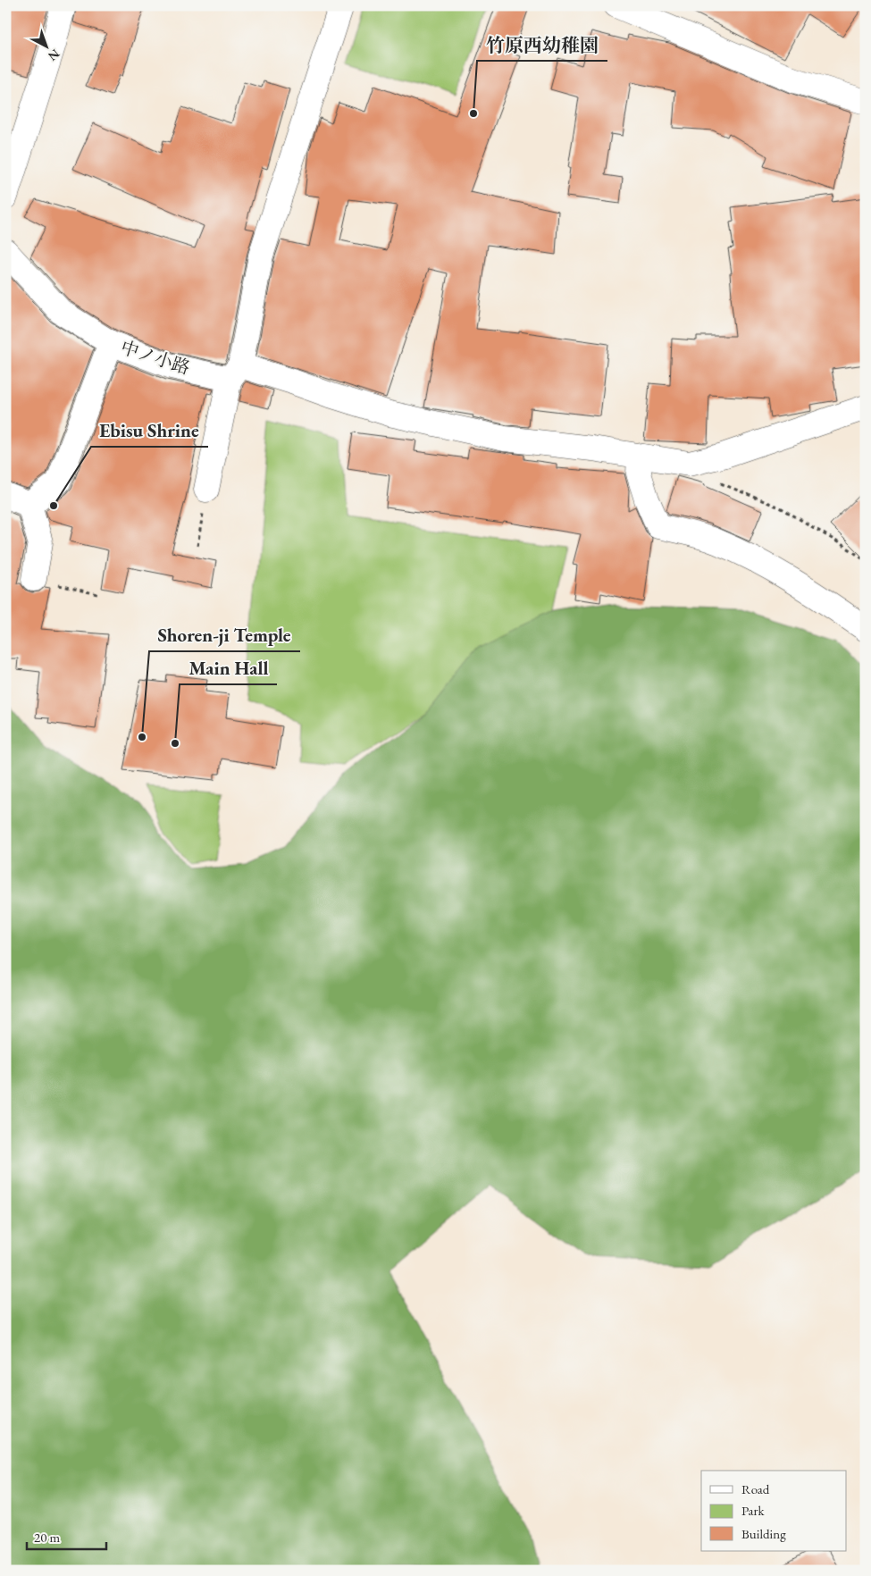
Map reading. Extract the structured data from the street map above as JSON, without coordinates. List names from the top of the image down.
{
  "streets": {
    "street": ["中ノ小路"]
  },
  "places": [
    "竹原西幼稚園",
    "Ebisu Shrine",
    "Shoren-ji Temple",
    "Main Hall"
  ],
  "legend": ["Road", "Park", "Building"],
  "scale_bar": "20 m",
  "north": "bottom right"
}
